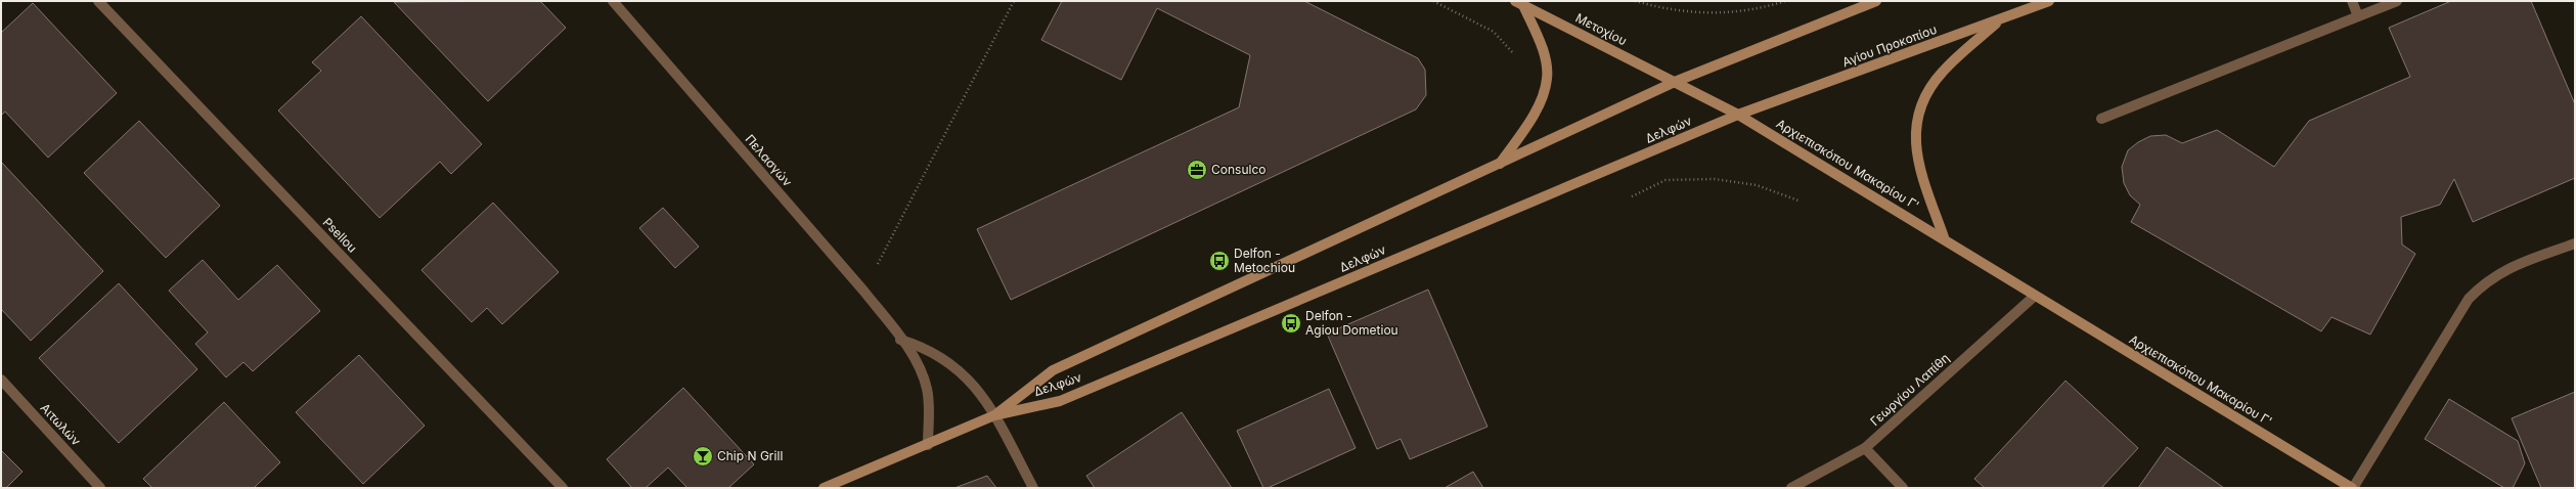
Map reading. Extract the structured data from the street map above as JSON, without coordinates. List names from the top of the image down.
{
  "streets": {
    "street": [
      "Μετοχίου",
      "Αγίου Προκοπίου",
      "Δελφών",
      "Πελασγών",
      "Αρχιεπισκόπου Μακαρίου Γ'",
      "Psellou",
      "Γεωργίου Λαπίθη",
      "Αιτωλών"
    ]
  },
  "crossings": [
    ["Μετοχίου", "Αγίου Προκοπίου"],
    ["Μετοχίου", "Δελφών"],
    ["Μετοχίου", "Αρχιεπισκόπου Μακαρίου Γ'"],
    ["Αγίου Προκοπίου", "Δελφών"],
    ["Αγίου Προκοπίου", "Αρχιεπισκόπου Μακαρίου Γ'"],
    ["Δελφών", "Πελασγών"],
    ["Δελφών", "Αρχιεπισκόπου Μακαρίου Γ'"],
    ["Αρχιεπισκόπου Μακαρίου Γ'", "Γεωργίου Λαπίθη"]
  ],
  "places": {
    "office": ["Consulco"],
    "bus stop": ["Delfon - Metochiou", "Delfon - Agiou Dometiou"],
    "bar": ["Chip N Grill"]
  }
}
